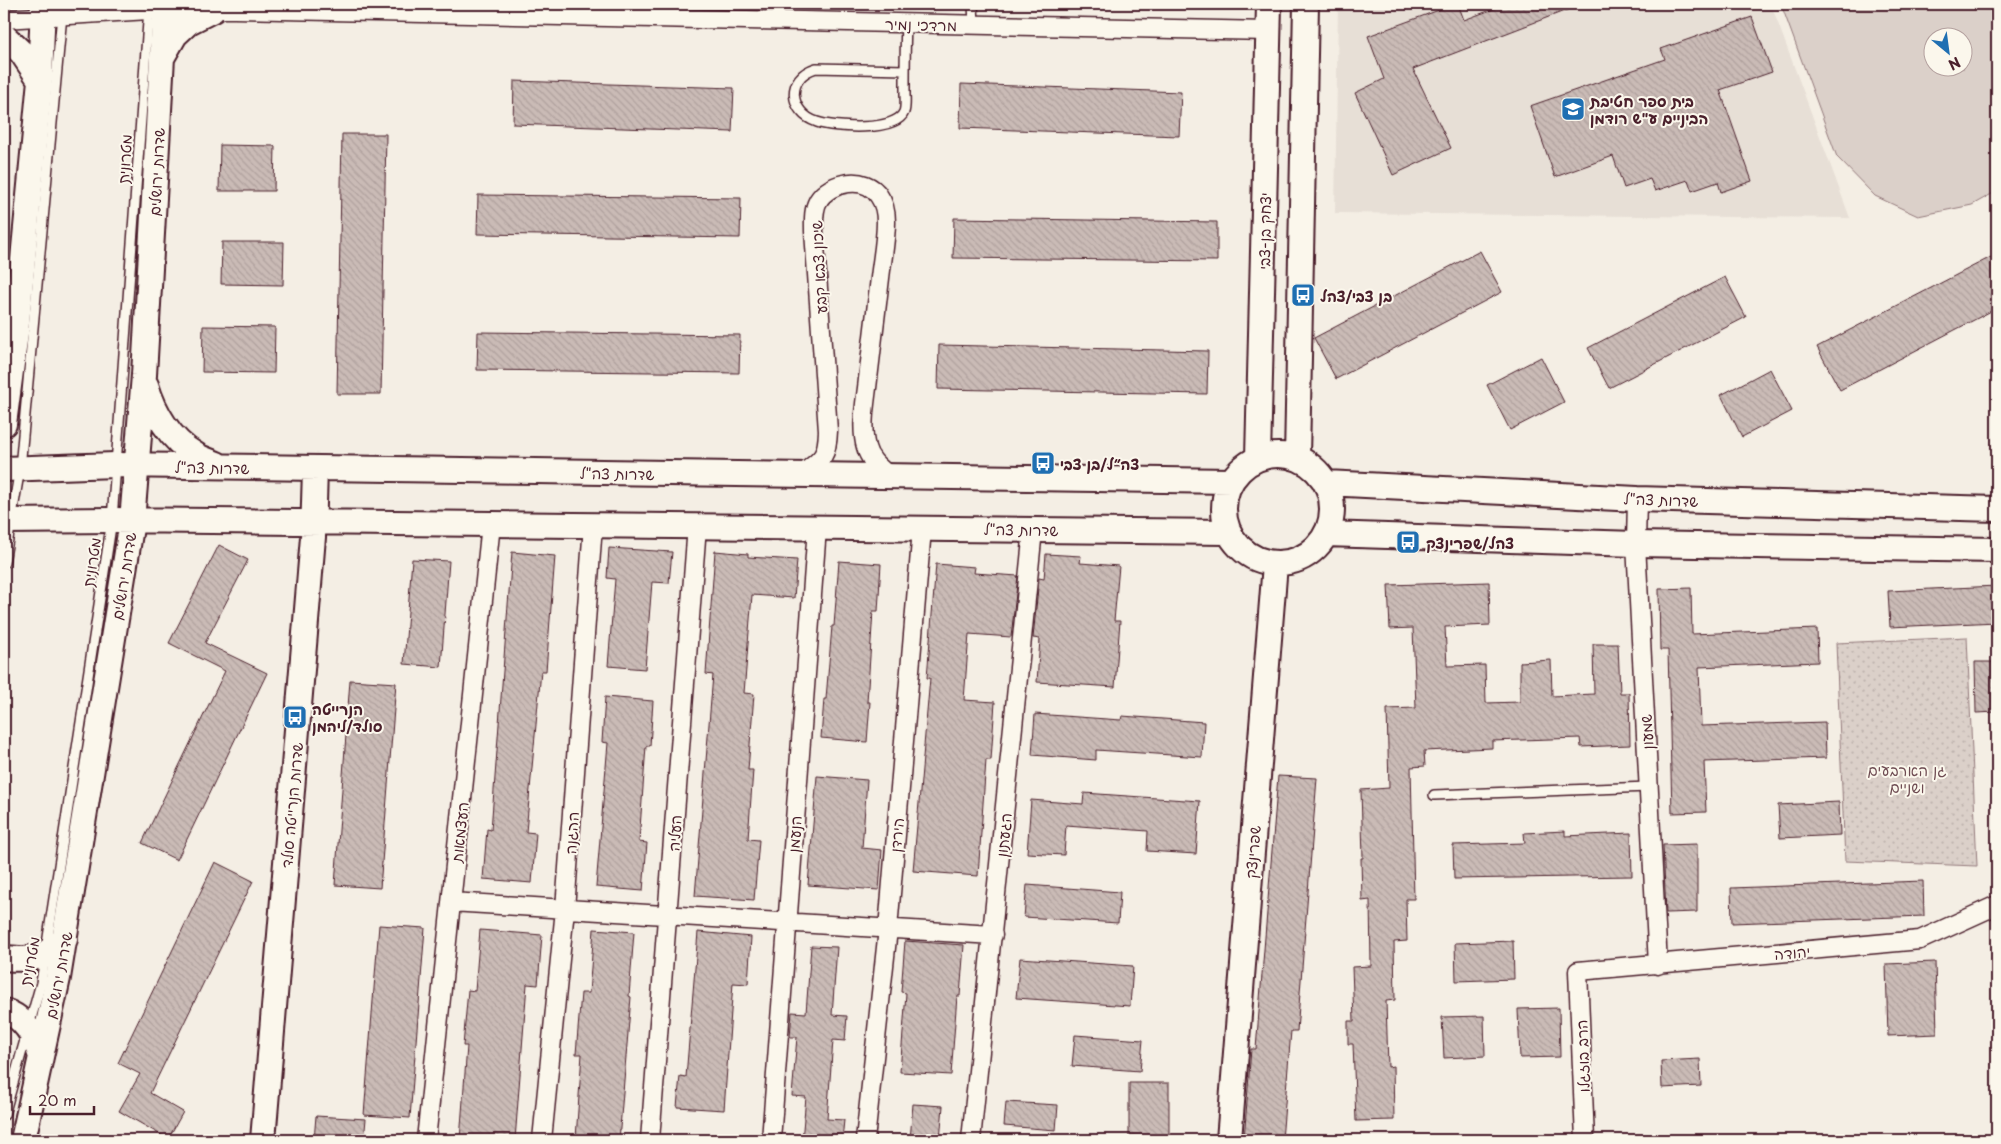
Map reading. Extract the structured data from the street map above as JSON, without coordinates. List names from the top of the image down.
{
  "streets": {
    "street": [
      "מרדכי נמיר",
      "שדרות ירושלים",
      "יצחק בן-צבי",
      "שיכון צבא קבע",
      "שדרות צה\"ל",
      "שמעון",
      "שדרות הנרייטה סולד",
      "העצמאות",
      "ההגנה",
      "העליה",
      "הנעמן",
      "הירדן",
      "הגעתון",
      "שפרינצק",
      "יהודה",
      "הרב בוזגלו"
    ],
    "lane": ["מטרונית"]
  },
  "crossings": [
    ["מרדכי נמיר", "מטרונית"],
    ["מרדכי נמיר", "שדרות ירושלים"],
    ["מרדכי נמיר", "יצחק בן-צבי"],
    ["מטרונית", "שדרות ירושלים"],
    ["מטרונית", "שדרות צה\"ל"],
    ["שדרות ירושלים", "שדרות צה\"ל"],
    ["יצחק בן-צבי", "שדרות צה\"ל"],
    ["יצחק בן-צבי", "שפרינצק"],
    ["שיכון צבא קבע", "שדרות צה\"ל"],
    ["שדרות צה\"ל", "שמעון"],
    ["שדרות צה\"ל", "שדרות הנרייטה סולד"],
    ["שדרות צה\"ל", "העצמאות"],
    ["שדרות צה\"ל", "ההגנה"],
    ["שדרות צה\"ל", "העליה"],
    ["שדרות צה\"ל", "הנעמן"],
    ["שדרות צה\"ל", "הירדן"],
    ["שדרות צה\"ל", "הגעתון"],
    ["שדרות צה\"ל", "שפרינצק"],
    ["שמעון", "יהודה"],
    ["יהודה", "הרב בוזגלו"]
  ],
  "parks": ["גן הארבעים ושניים"],
  "places": {
    "school or university": ["בית ספר חטיבת הביניים ע\"ש רודמן"],
    "bus stop": [
      "בן צבי/צהל",
      "צה״ל/בן צבי",
      "צהל/שפרינצק",
      "הנרייטה סולד/ליהמן"
    ]
  },
  "scale_bar": "20 m",
  "north": "bottom right"
}
